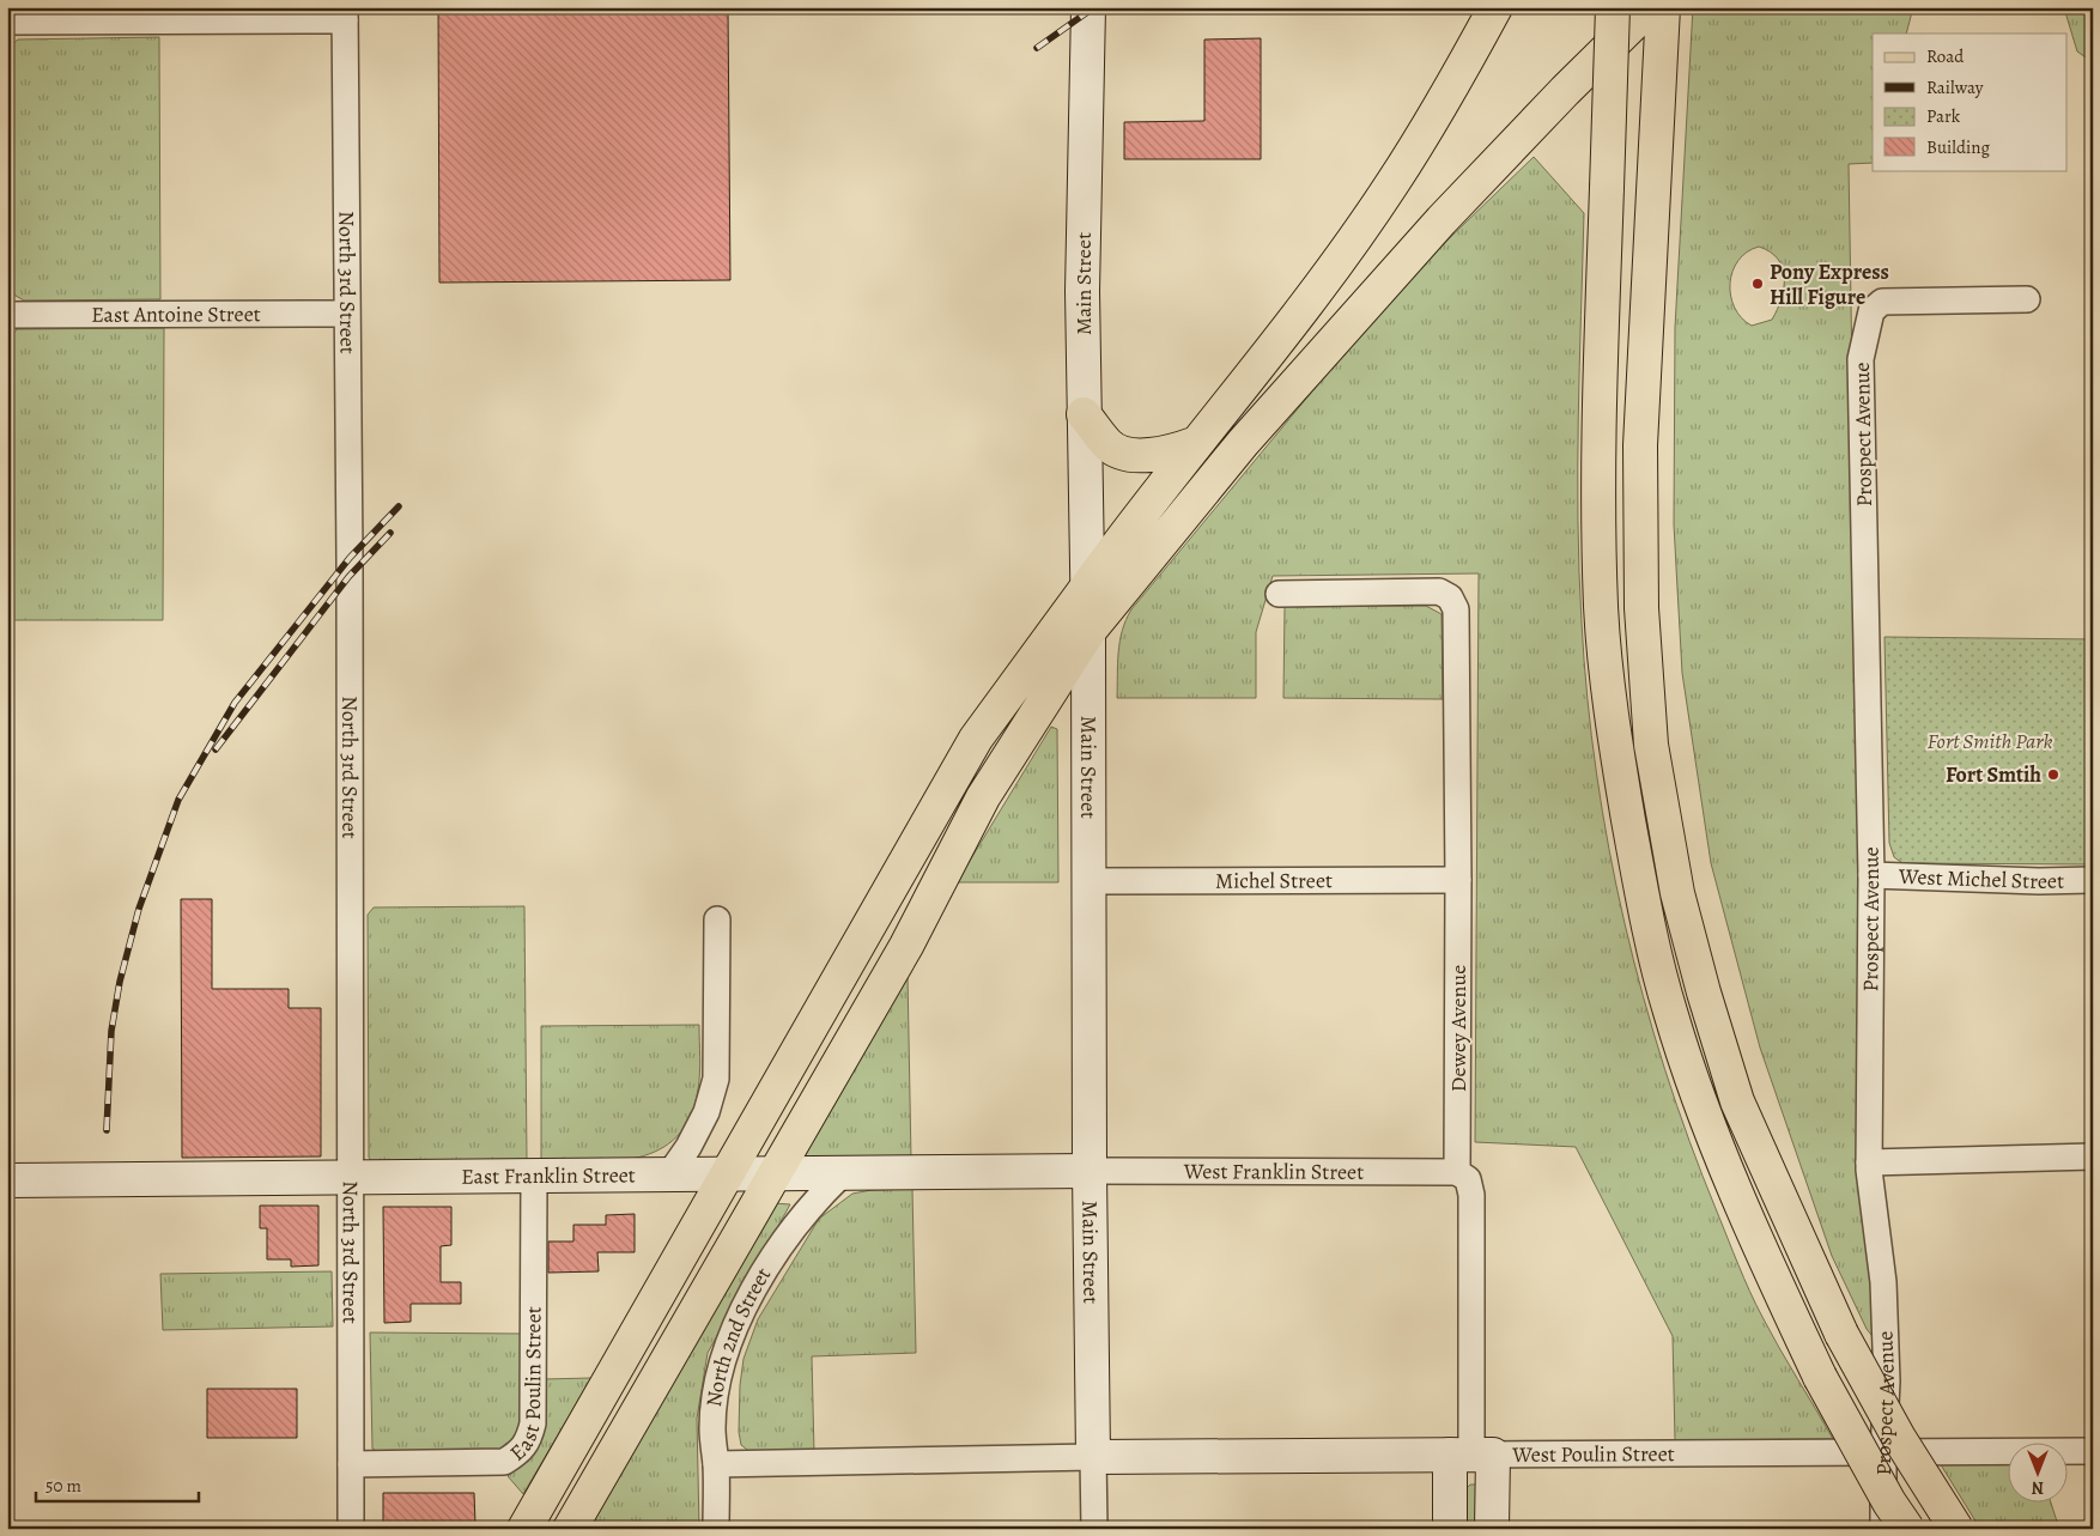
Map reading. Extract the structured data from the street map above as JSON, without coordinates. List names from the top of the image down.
{
  "streets": {
    "street": [
      "North 3rd Street",
      "Main Street",
      "East Antoine Street",
      "Prospect Avenue",
      "West Michel Street",
      "Michel Street",
      "Dewey Avenue",
      "West Franklin Street",
      "East Franklin Street",
      "North 2nd Street",
      "East Poulin Street",
      "West Poulin Street"
    ]
  },
  "crossings": [
    ["North 3rd Street", "East Antoine Street"],
    ["North 3rd Street", "East Franklin Street"],
    ["North 3rd Street", "East Poulin Street"],
    ["Main Street", "Michel Street"],
    ["Main Street", "West Franklin Street"],
    ["Main Street", "East Franklin Street"],
    ["Main Street", "West Poulin Street"],
    ["Prospect Avenue", "West Michel Street"],
    ["Prospect Avenue", "West Poulin Street"],
    ["Michel Street", "Dewey Avenue"],
    ["Dewey Avenue", "West Franklin Street"],
    ["West Franklin Street", "East Franklin Street"],
    ["East Franklin Street", "North 2nd Street"],
    ["East Franklin Street", "East Poulin Street"]
  ],
  "parks": ["Fort Smith Park"],
  "places": ["Pony Express Hill Figure", "Fort Smtih"],
  "legend": [
    "Road",
    "Railway",
    "Park",
    "Building"
  ],
  "scale_bar": "50 m",
  "north": "bottom"
}
